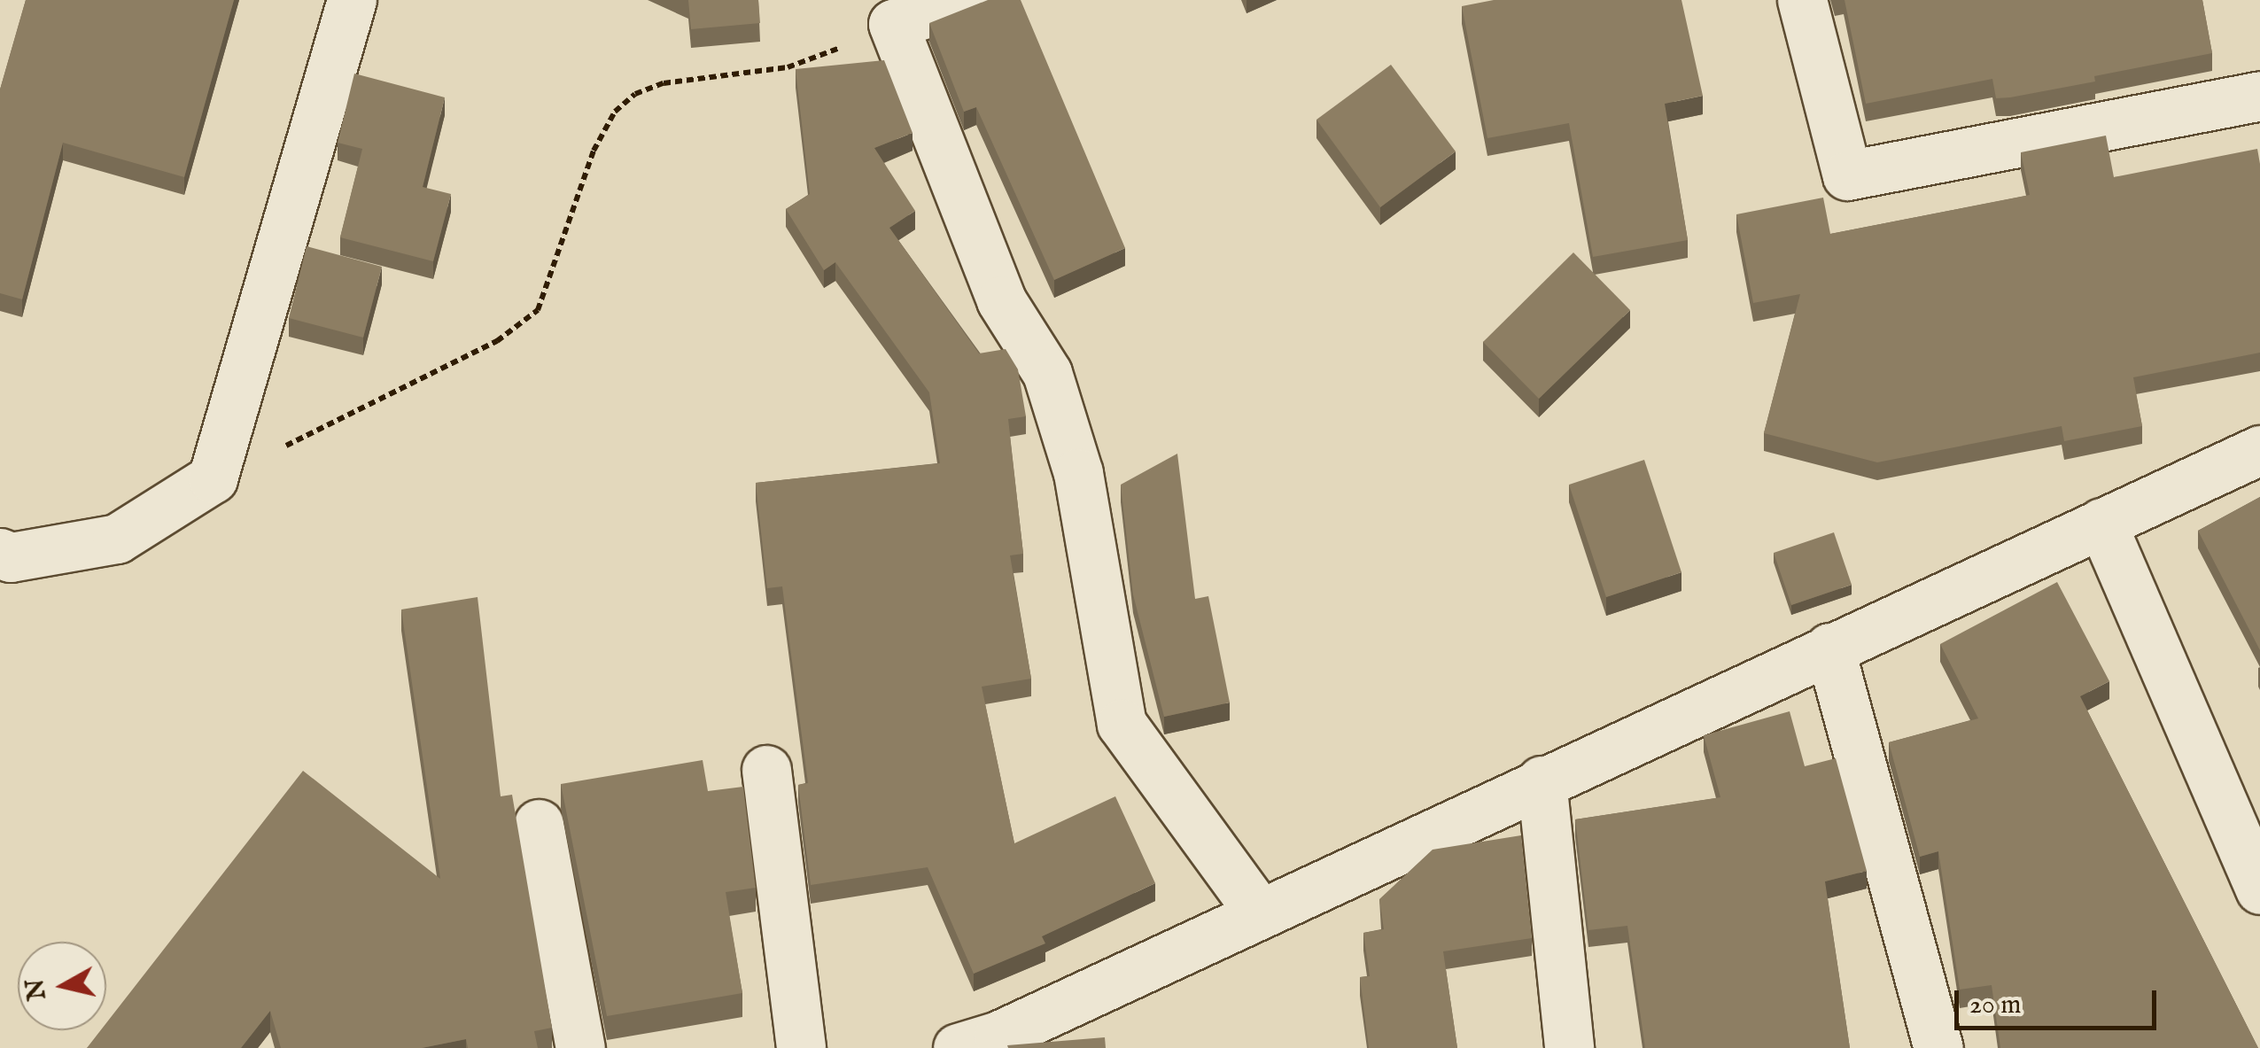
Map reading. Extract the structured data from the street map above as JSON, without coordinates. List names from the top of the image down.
{
  "scale_bar": "20 m",
  "north": "left"
}
